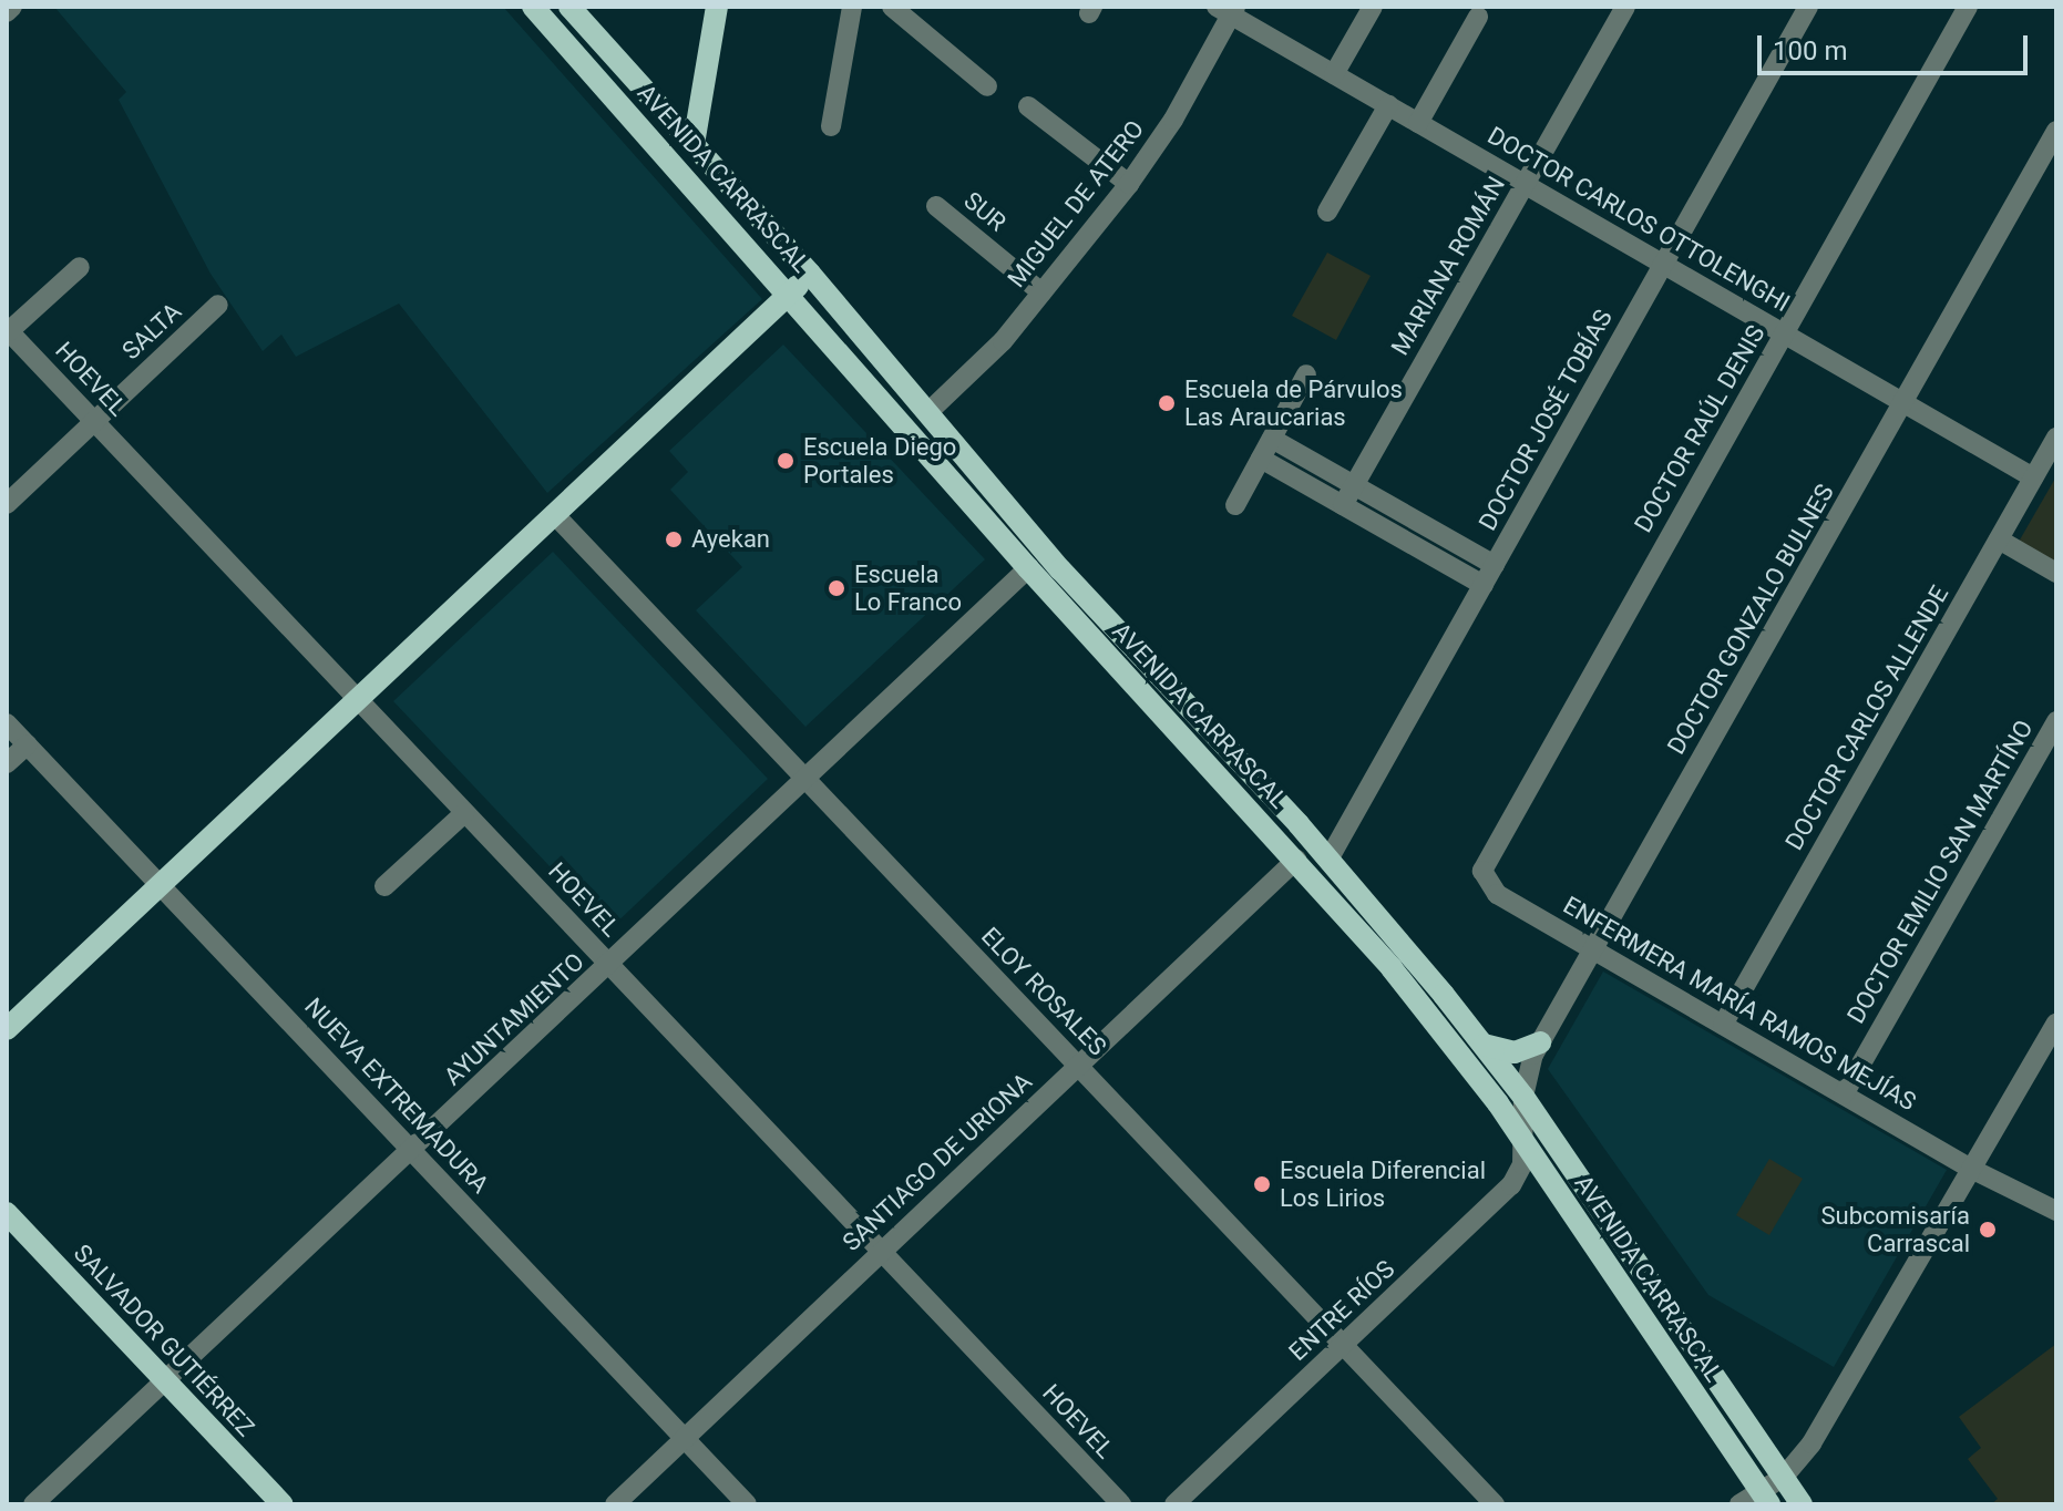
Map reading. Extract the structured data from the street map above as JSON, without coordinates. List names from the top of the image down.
{
  "streets": {
    "main road": ["AVENIDA CARRASCAL", "SALVADOR GUTIÉRREZ"],
    "street": [
      "MIGUEL DE ATERO",
      "SUR",
      "DOCTOR CARLOS OTTOLENGHI",
      "MARIANA ROMÁN",
      "SALTA",
      "HOEVEL",
      "DOCTOR JOSÉ TOBÍAS",
      "DOCTOR RAÚL DENIS",
      "DOCTOR GONZALO BULNES",
      "DOCTOR CARLOS ALLENDE",
      "DOCTOR EMILIO SAN MARTÍNO",
      "ELOY ROSALES",
      "ENFERMERA MARÍA RAMOS MEJÍAS",
      "AYUNTAMIENTO",
      "NUEVA EXTREMADURA",
      "SANTIAGO DE URIONA",
      "ENTRE RÍOS"
    ]
  },
  "crossings": [
    ["AVENIDA CARRASCAL", "MIGUEL DE ATERO"],
    ["AVENIDA CARRASCAL", "DOCTOR JOSÉ TOBÍAS"],
    ["AVENIDA CARRASCAL", "DOCTOR GONZALO BULNES"],
    ["AVENIDA CARRASCAL", "AYUNTAMIENTO"],
    ["AVENIDA CARRASCAL", "SANTIAGO DE URIONA"],
    ["AVENIDA CARRASCAL", "ENTRE RÍOS"],
    ["MIGUEL DE ATERO", "SUR"],
    ["MIGUEL DE ATERO", "DOCTOR CARLOS OTTOLENGHI"],
    ["DOCTOR CARLOS OTTOLENGHI", "MARIANA ROMÁN"],
    ["DOCTOR CARLOS OTTOLENGHI", "DOCTOR JOSÉ TOBÍAS"],
    ["DOCTOR CARLOS OTTOLENGHI", "DOCTOR RAÚL DENIS"],
    ["DOCTOR CARLOS OTTOLENGHI", "DOCTOR GONZALO BULNES"],
    ["DOCTOR CARLOS OTTOLENGHI", "DOCTOR CARLOS ALLENDE"],
    ["SALTA", "HOEVEL"],
    ["HOEVEL", "AYUNTAMIENTO"],
    ["HOEVEL", "SANTIAGO DE URIONA"],
    ["DOCTOR RAÚL DENIS", "ENFERMERA MARÍA RAMOS MEJÍAS"],
    ["DOCTOR GONZALO BULNES", "ENFERMERA MARÍA RAMOS MEJÍAS"],
    ["DOCTOR GONZALO BULNES", "ENTRE RÍOS"],
    ["DOCTOR CARLOS ALLENDE", "ENFERMERA MARÍA RAMOS MEJÍAS"],
    ["DOCTOR EMILIO SAN MARTÍNO", "ENFERMERA MARÍA RAMOS MEJÍAS"],
    ["ELOY ROSALES", "AYUNTAMIENTO"],
    ["ELOY ROSALES", "SANTIAGO DE URIONA"],
    ["ELOY ROSALES", "ENTRE RÍOS"],
    ["AYUNTAMIENTO", "NUEVA EXTREMADURA"],
    ["AYUNTAMIENTO", "SALVADOR GUTIÉRREZ"],
    ["NUEVA EXTREMADURA", "SANTIAGO DE URIONA"]
  ],
  "places": [
    "Escuela de Párvulos Las Araucarias",
    "Escuela Diego Portales",
    "Ayekan",
    "Escuela Lo Franco",
    "Escuela Diferencial Los Lirios",
    "Subcomisaría Carrascal"
  ],
  "scale_bar": "100 m"
}
